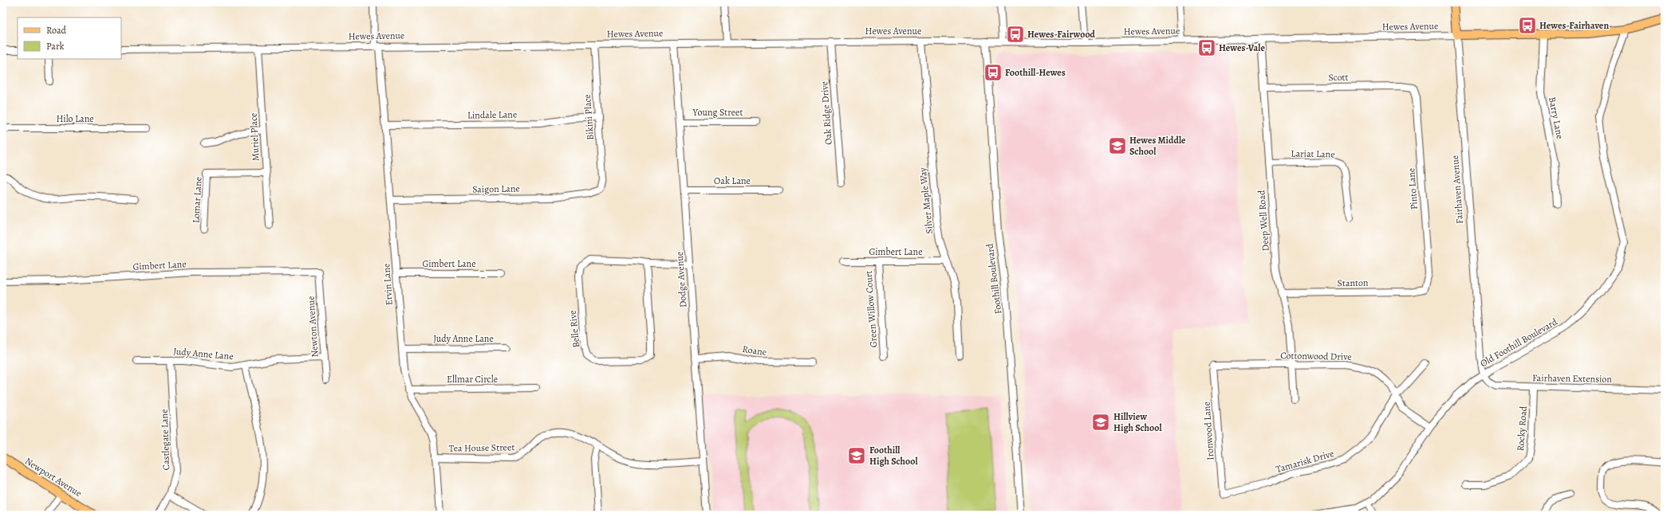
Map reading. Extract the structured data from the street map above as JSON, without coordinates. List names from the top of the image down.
{
  "streets": {
    "main road": ["Hewes Avenue", "Fairhaven Avenue", "Newport Avenue"],
    "street": [
      "Scott",
      "Young Street",
      "Oak Ridge Drive",
      "Lindale Lane",
      "Bikini Place",
      "Barry Lane",
      "Hilo Lane",
      "Muriel Place",
      "Lariat Lane",
      "Oak Lane",
      "Saigon Lane",
      "Pinto Lane",
      "Lomar Lane",
      "Silver Maple Way",
      "Deep Well Road",
      "Gimbert Lane",
      "Foothill Boulevard",
      "Dodge Avenue",
      "Stanton",
      "Ervin Lane",
      "Green Willow Court",
      "Newton Avenue",
      "Belle Rive",
      "Judy Anne Lane",
      "Old Foothill Boulevard",
      "Roane",
      "Cottonwood Drive",
      "Fairhaven Extension",
      "Ellmar Circle",
      "Rocky Road",
      "Ironwood Lane",
      "Castlegate Lane",
      "Tea House Street",
      "Tamarisk Drive"
    ]
  },
  "crossings": [
    ["Hewes Avenue", "Oak Ridge Drive"],
    ["Hewes Avenue", "Bikini Place"],
    ["Hewes Avenue", "Barry Lane"],
    ["Hewes Avenue", "Muriel Place"],
    ["Hewes Avenue", "Fairhaven Avenue"],
    ["Hewes Avenue", "Silver Maple Way"],
    ["Hewes Avenue", "Deep Well Road"],
    ["Hewes Avenue", "Foothill Boulevard"],
    ["Hewes Avenue", "Dodge Avenue"],
    ["Hewes Avenue", "Ervin Lane"],
    ["Hewes Avenue", "Old Foothill Boulevard"],
    ["Scott", "Pinto Lane"],
    ["Scott", "Deep Well Road"],
    ["Young Street", "Dodge Avenue"],
    ["Lindale Lane", "Bikini Place"],
    ["Lindale Lane", "Ervin Lane"],
    ["Bikini Place", "Saigon Lane"],
    ["Muriel Place", "Lomar Lane"],
    ["Lariat Lane", "Deep Well Road"],
    ["Oak Lane", "Dodge Avenue"],
    ["Saigon Lane", "Ervin Lane"],
    ["Pinto Lane", "Stanton"],
    ["Fairhaven Avenue", "Old Foothill Boulevard"],
    ["Fairhaven Avenue", "Fairhaven Extension"],
    ["Silver Maple Way", "Gimbert Lane"],
    ["Deep Well Road", "Stanton"],
    ["Deep Well Road", "Cottonwood Drive"],
    ["Gimbert Lane", "Ervin Lane"],
    ["Gimbert Lane", "Green Willow Court"],
    ["Gimbert Lane", "Newton Avenue"],
    ["Dodge Avenue", "Belle Rive"],
    ["Dodge Avenue", "Roane"],
    ["Dodge Avenue", "Tea House Street"],
    ["Ervin Lane", "Judy Anne Lane"],
    ["Ervin Lane", "Ellmar Circle"],
    ["Ervin Lane", "Tea House Street"],
    ["Newton Avenue", "Judy Anne Lane"],
    ["Judy Anne Lane", "Castlegate Lane"],
    ["Old Foothill Boulevard", "Cottonwood Drive"],
    ["Old Foothill Boulevard", "Fairhaven Extension"],
    ["Cottonwood Drive", "Ironwood Lane"],
    ["Cottonwood Drive", "Tamarisk Drive"],
    ["Fairhaven Extension", "Rocky Road"],
    ["Ironwood Lane", "Tamarisk Drive"]
  ],
  "places": {
    "bus stop": [
      "Hewes-Fairhaven",
      "Hewes-Fairwood",
      "Hewes-Vale",
      "Foothill-Hewes"
    ],
    "school or university": ["Hewes Middle School", "Hillview High School", "Foothill High School"]
  },
  "legend": ["Road", "Park"]
}
